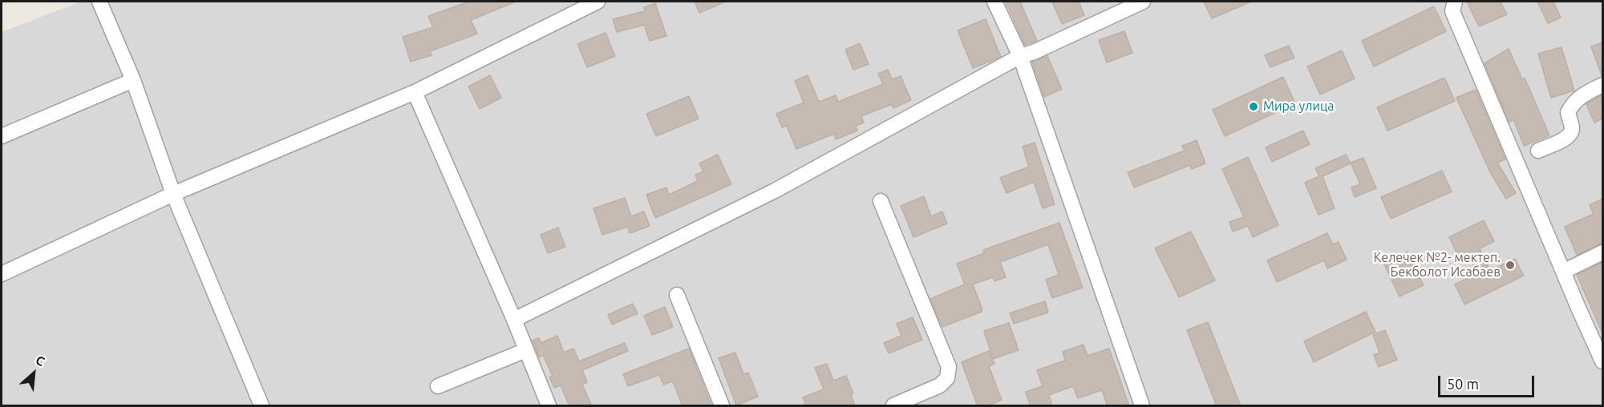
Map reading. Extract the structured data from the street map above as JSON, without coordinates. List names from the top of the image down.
{
  "places": ["Мира улица", "Келечек №2- мектеп. Бекболот Исабаев"],
  "scale_bar": "50 m",
  "north": "top right"
}
